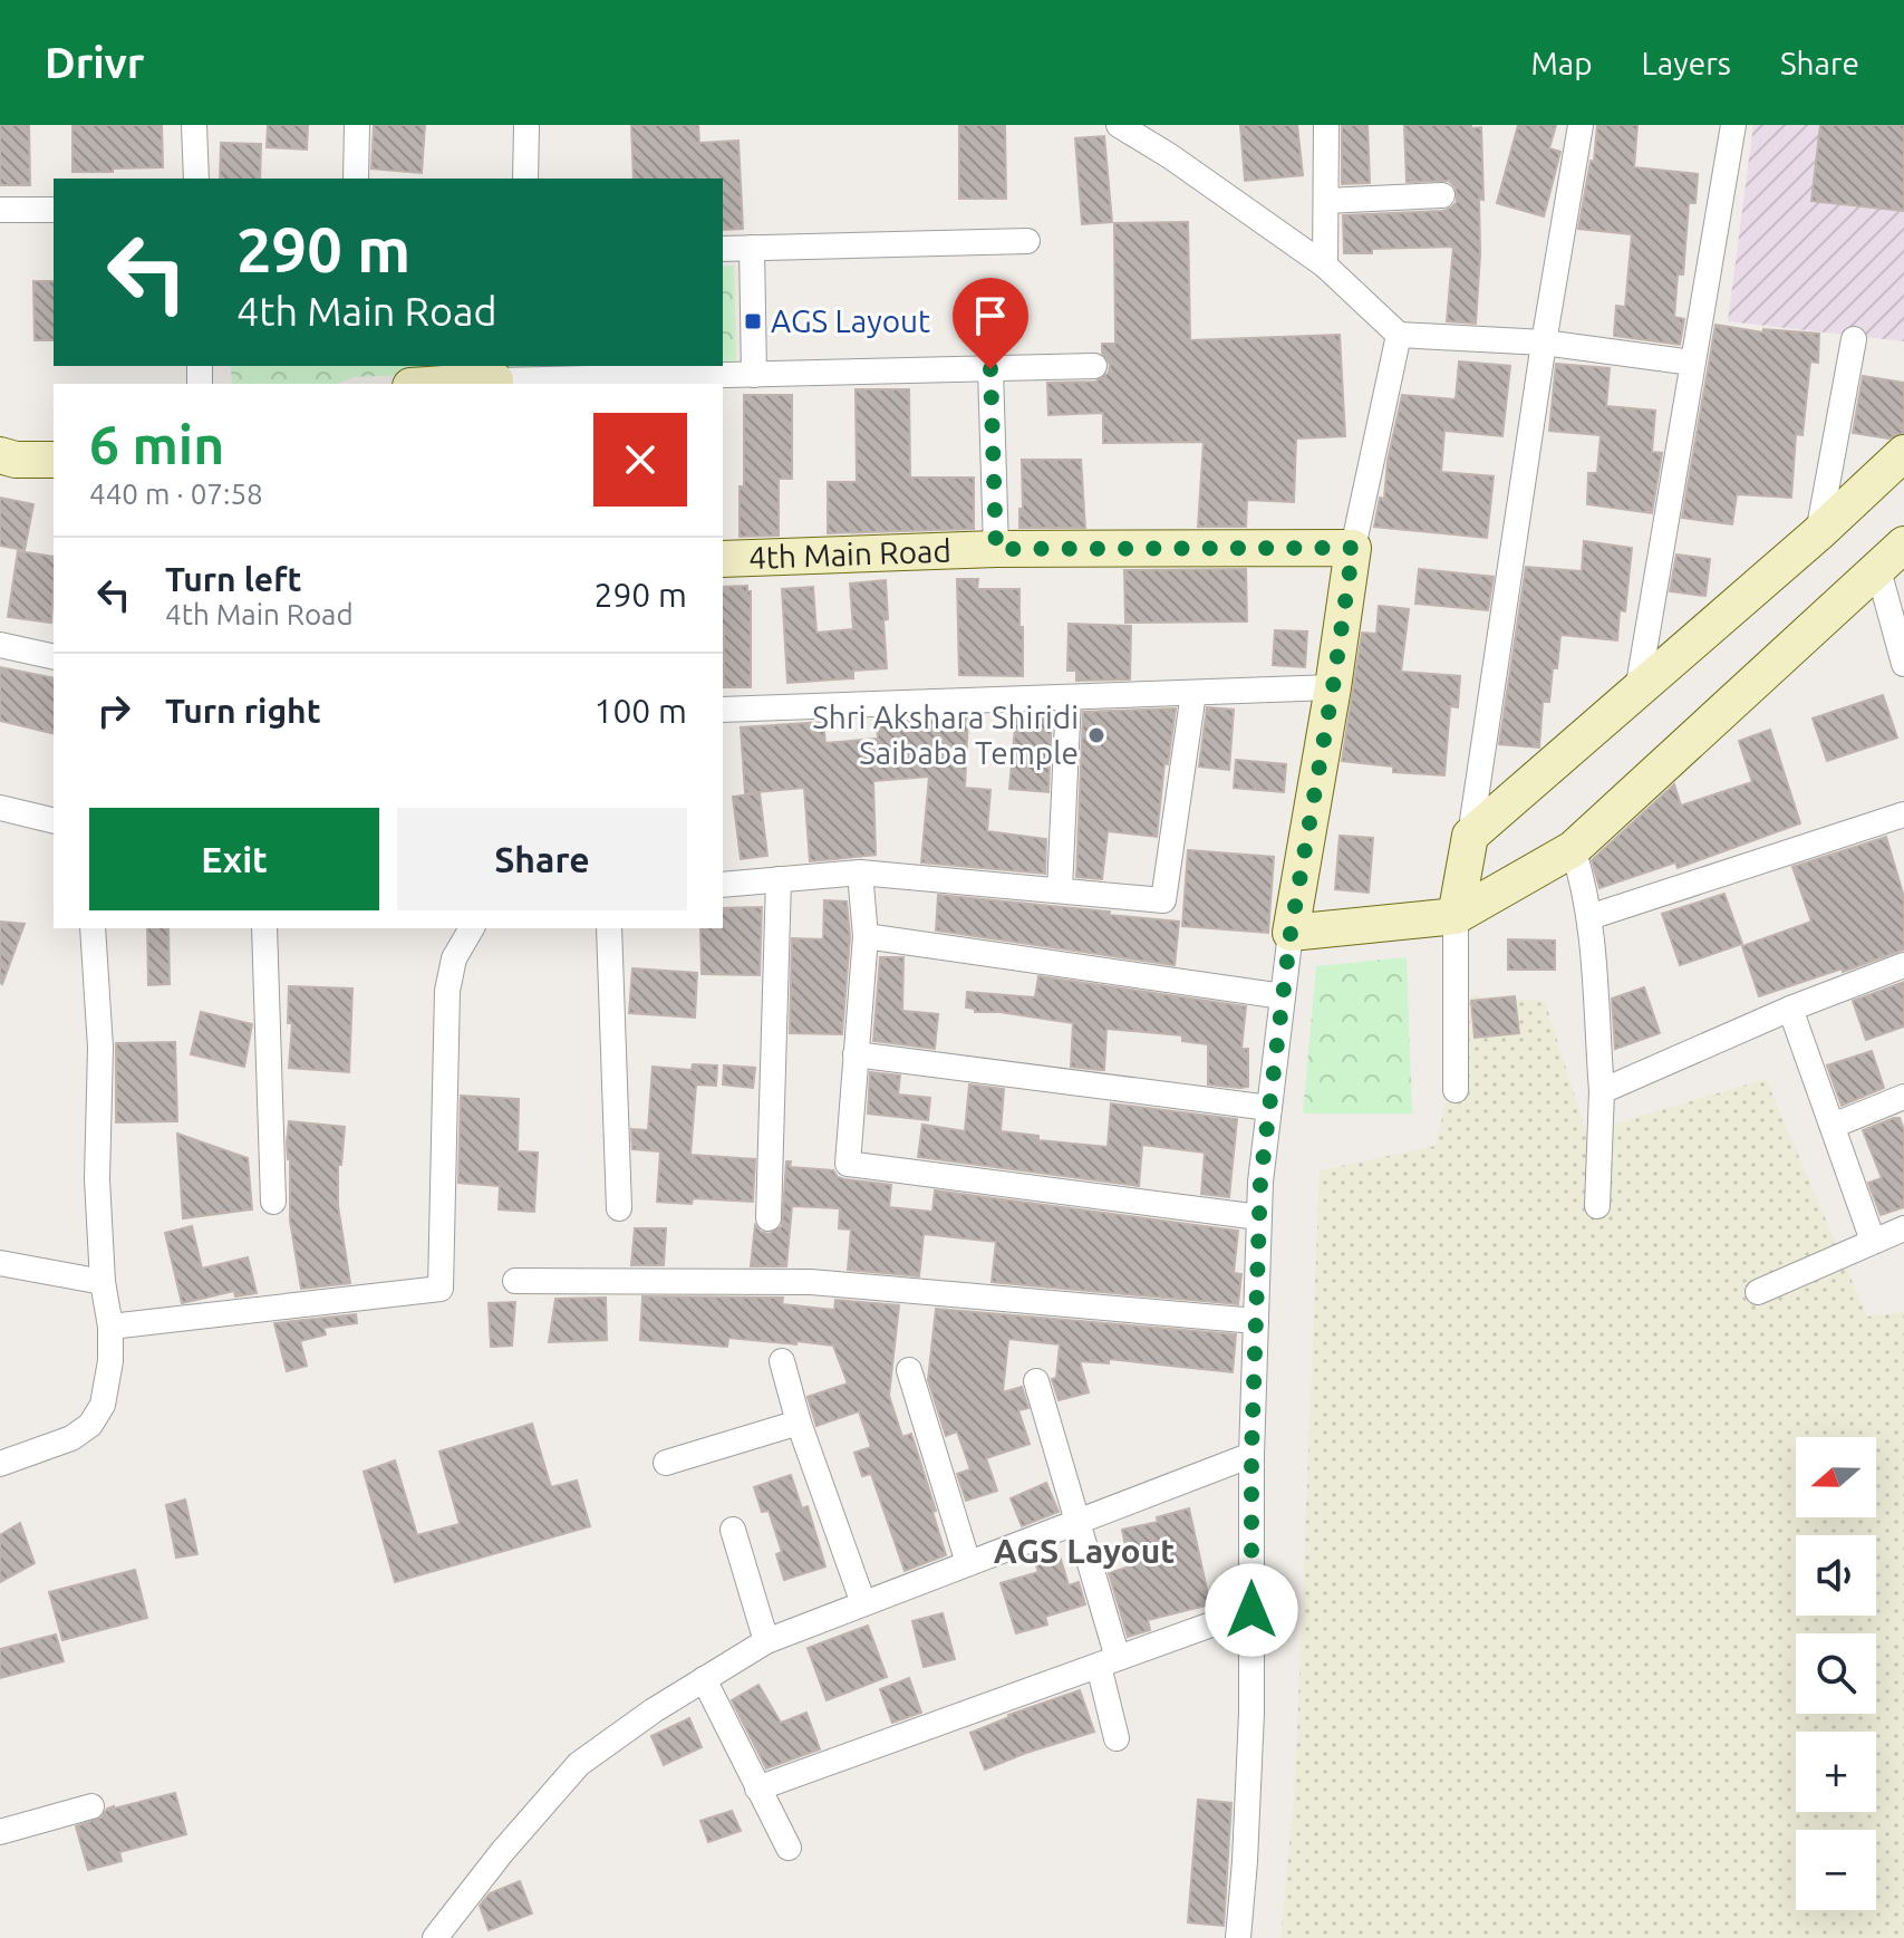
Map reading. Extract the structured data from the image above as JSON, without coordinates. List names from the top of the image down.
{
  "streets": {
    "street": ["4th Main Road"]
  },
  "districts": ["AGS Layout"],
  "places": {
    "transit": ["AGS Layout"],
    "other": ["Shri Akshara Shiridi Saibaba Temple"]
  },
  "north": "left",
  "page": {
    "header": "Drivr",
    "nav": ["Map", "Layers", "Share"],
    "turn": ["290 m", "4th Main Road"],
    "heading": ["6 min", "440 m · 07:58"],
    "list": [
      {
        "name": "Turn left",
        "note": "4th Main Road",
        "value": "290 m"
      },
      {
        "name": "Turn right",
        "value": "100 m"
      }
    ],
    "buttons": ["Exit", "Share"],
    "map_buttons": ["+", "−"]
  }
}
